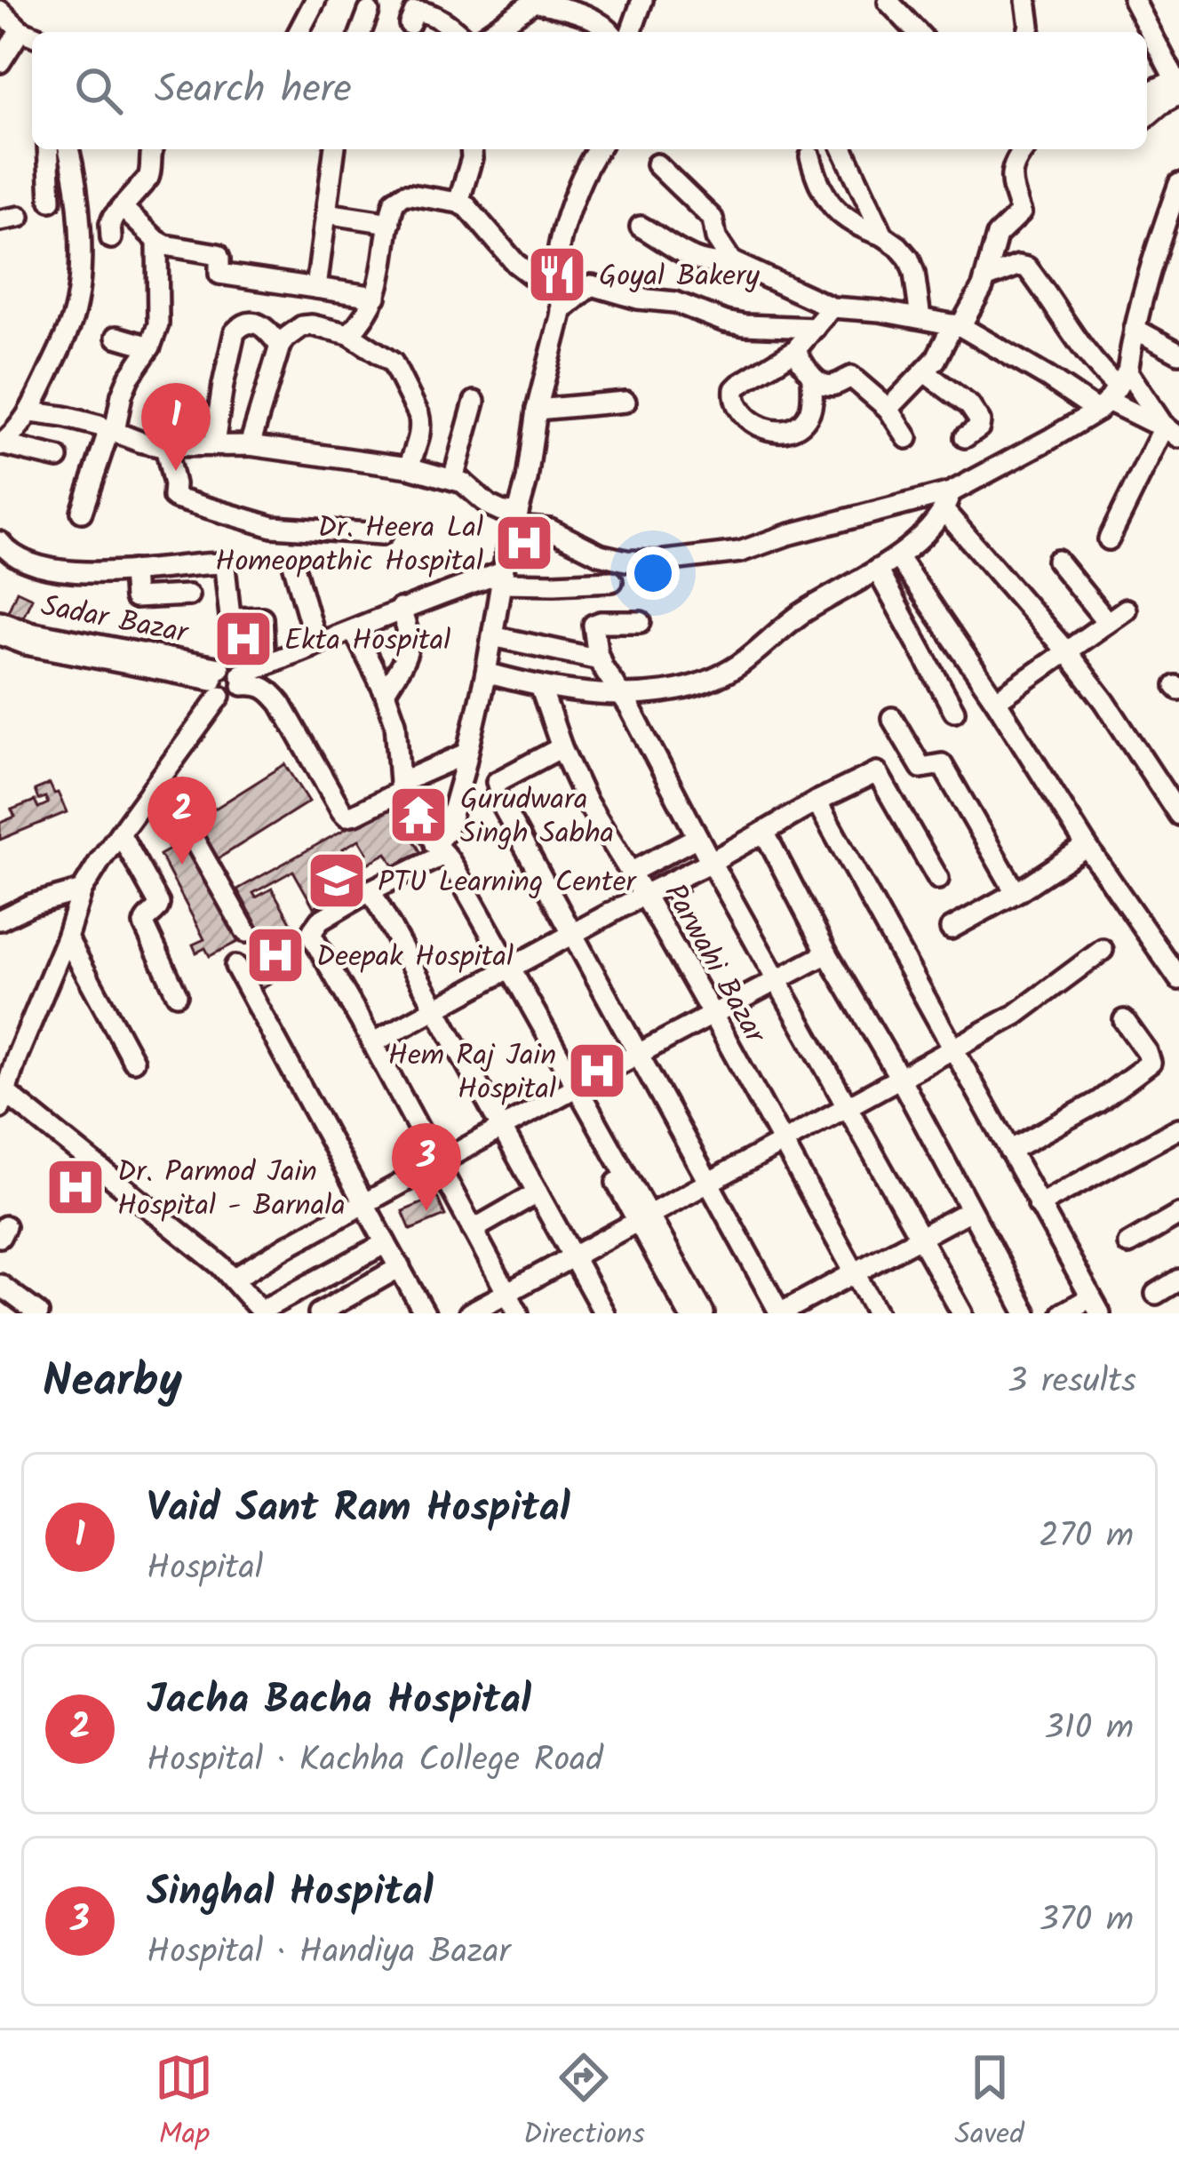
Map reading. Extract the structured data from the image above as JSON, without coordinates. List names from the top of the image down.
{
  "streets": {
    "street": ["Sadar Bazar", "Parwahi Bazar"]
  },
  "places": {
    "restaurant": ["Goyal Bakery"],
    "hospital": [
      "Dr. Heera Lal Homeopathic Hospital",
      "Ekta Hospital",
      "Deepak Hospital",
      "Hem Raj Jain Hospital",
      "Dr. Parmod Jain Hospital - Barnala"
    ],
    "temple": ["Gurudwara Singh Sabha"],
    "school or university": ["PTU Learning Center"]
  },
  "page": {
    "search": "Search here",
    "pins": ["1", "2", "3"],
    "heading": ["Nearby", "3 results"],
    "list": [
      {
        "mark": "1",
        "name": "Vaid Sant Ram Hospital",
        "note": "Hospital",
        "value": "270 m"
      },
      {
        "mark": "2",
        "name": "Jacha Bacha Hospital",
        "note": "Hospital · Kachha College Road",
        "value": "310 m"
      },
      {
        "mark": "3",
        "name": "Singhal Hospital",
        "note": "Hospital · Handiya Bazar",
        "value": "370 m"
      }
    ],
    "nav": ["Map", "Directions", "Saved"]
  }
}
